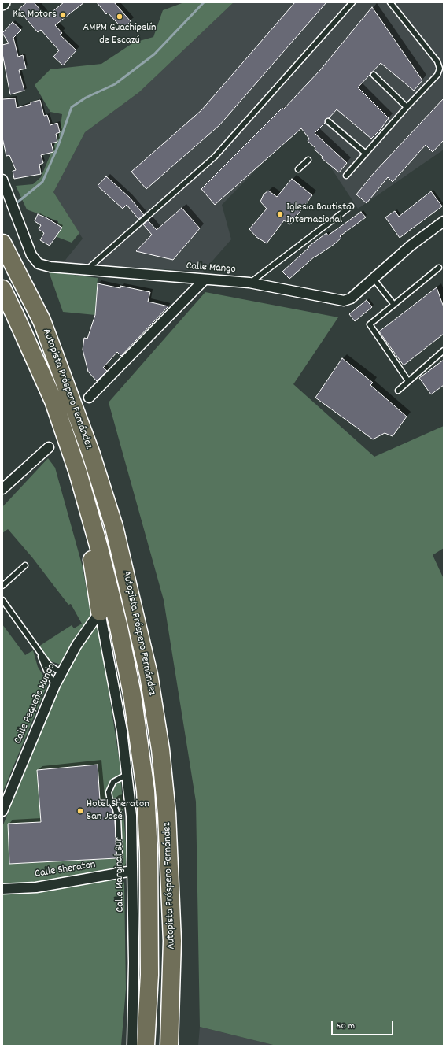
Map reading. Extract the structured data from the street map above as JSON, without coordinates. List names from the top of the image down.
{
  "streets": {
    "highway": ["Autopista Próspero Fernández"],
    "street": [
      "Calle Mango",
      "Calle Pequeño Mundo",
      "Calle Sheraton",
      "Calle Marginal Sur"
    ]
  },
  "crossings": [
    ["Calle Pequeño Mundo", "Calle Marginal Sur"],
    ["Calle Sheraton", "Calle Marginal Sur"]
  ],
  "places": [
    "Kia Motors",
    "AMPM Guachipelín de Escazú",
    "Iglesia Bautista Internacional",
    "Hotel Sheraton San José"
  ],
  "scale_bar": "50 m"
}
